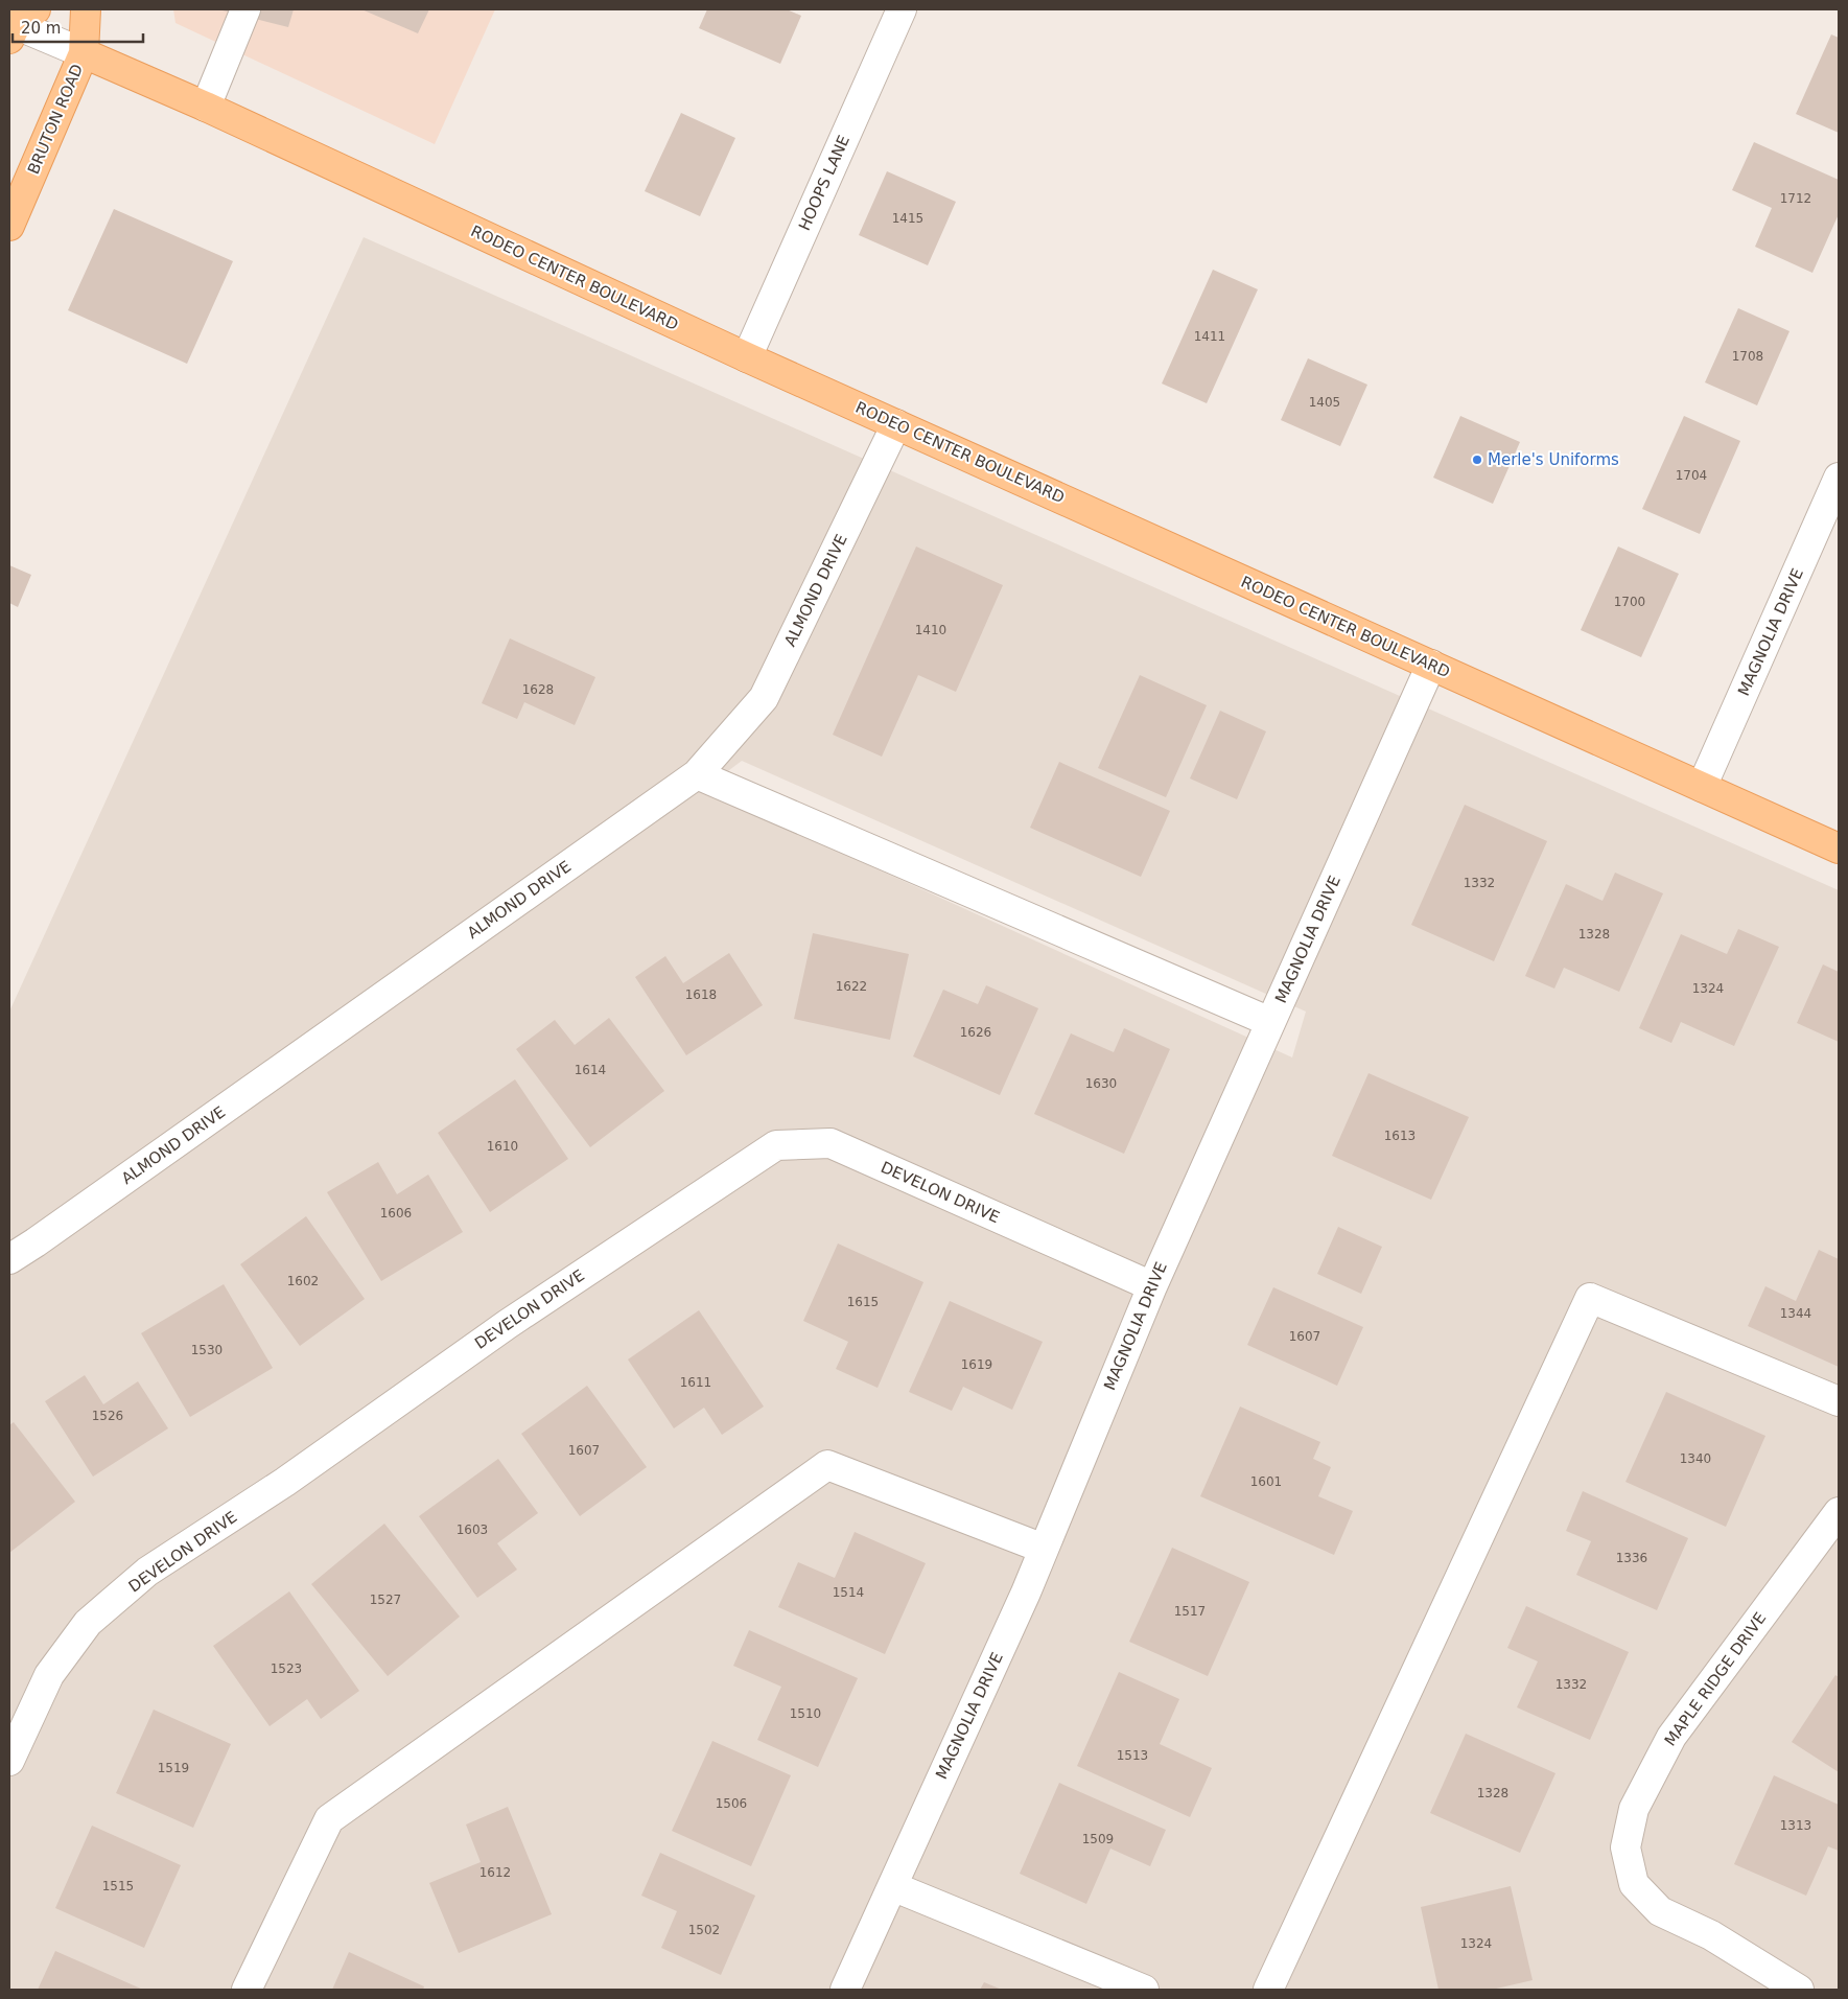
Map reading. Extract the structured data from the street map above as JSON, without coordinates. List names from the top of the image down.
{
  "streets": {
    "main road": ["BRUTON ROAD", "RODEO CENTER BOULEVARD"],
    "street": [
      "HOOPS LANE",
      "ALMOND DRIVE",
      "MAGNOLIA DRIVE",
      "DEVELON DRIVE",
      "MAPLE RIDGE DRIVE"
    ]
  },
  "crossings": [
    ["BRUTON ROAD", "RODEO CENTER BOULEVARD"],
    ["HOOPS LANE", "RODEO CENTER BOULEVARD"],
    ["RODEO CENTER BOULEVARD", "ALMOND DRIVE"],
    ["RODEO CENTER BOULEVARD", "MAGNOLIA DRIVE"],
    ["MAGNOLIA DRIVE", "DEVELON DRIVE"]
  ],
  "places": ["Merle's Uniforms"],
  "house_numbers": [
    "1712",
    "1415",
    "1411",
    "1708",
    "1405",
    "1704",
    "1700",
    "1410",
    "1628",
    "1332",
    "1328",
    "1622",
    "1324",
    "1618",
    "1626",
    "1614",
    "1630",
    "1613",
    "1610",
    "1606",
    "1602",
    "1615",
    "1344",
    "1607",
    "1530",
    "1619",
    "1611",
    "1526",
    "1607",
    "1340",
    "1601",
    "1603",
    "1336",
    "1514",
    "1527",
    "1517",
    "1523",
    "1332",
    "1510",
    "1513",
    "1519",
    "1328",
    "1506",
    "1313",
    "1509",
    "1612",
    "1515",
    "1502",
    "1324"
  ],
  "scale_bar": "20 m"
}
